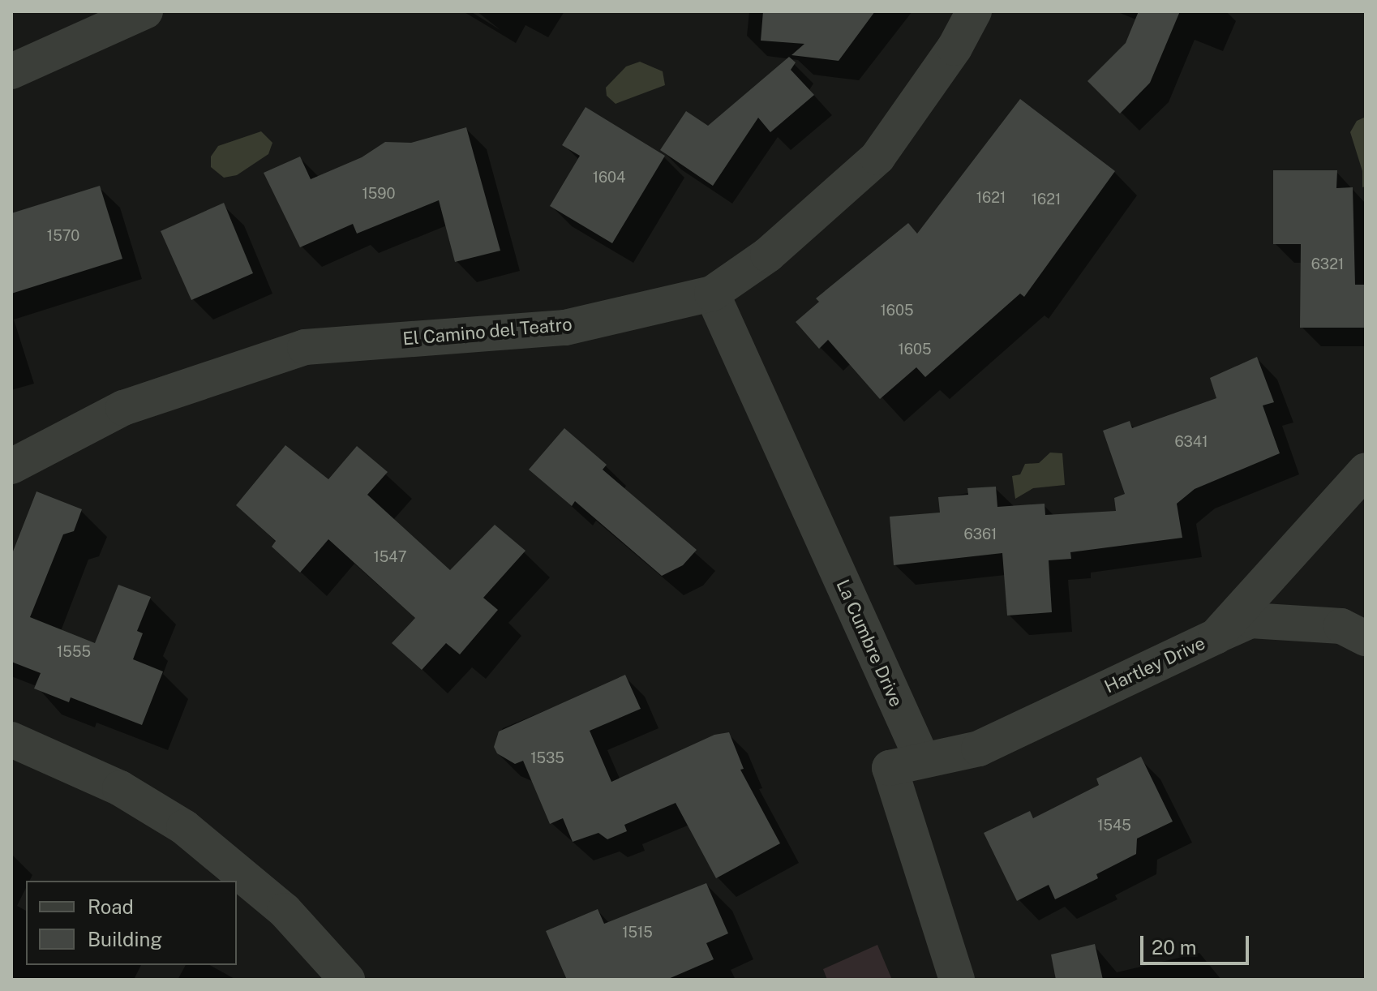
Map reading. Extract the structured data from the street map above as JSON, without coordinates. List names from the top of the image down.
{
  "streets": {
    "street": ["El Camino del Teatro", "La Cumbre Drive", "Hartley Drive"]
  },
  "crossings": [
    ["El Camino del Teatro", "La Cumbre Drive"],
    ["La Cumbre Drive", "Hartley Drive"]
  ],
  "house_numbers": [
    "1604",
    "1590",
    "1621",
    "1621",
    "1570",
    "6321",
    "1605",
    "1605",
    "6341",
    "6361",
    "1547",
    "1555",
    "1535",
    "1545",
    "1515"
  ],
  "legend": ["Road", "Building"],
  "scale_bar": "20 m"
}
